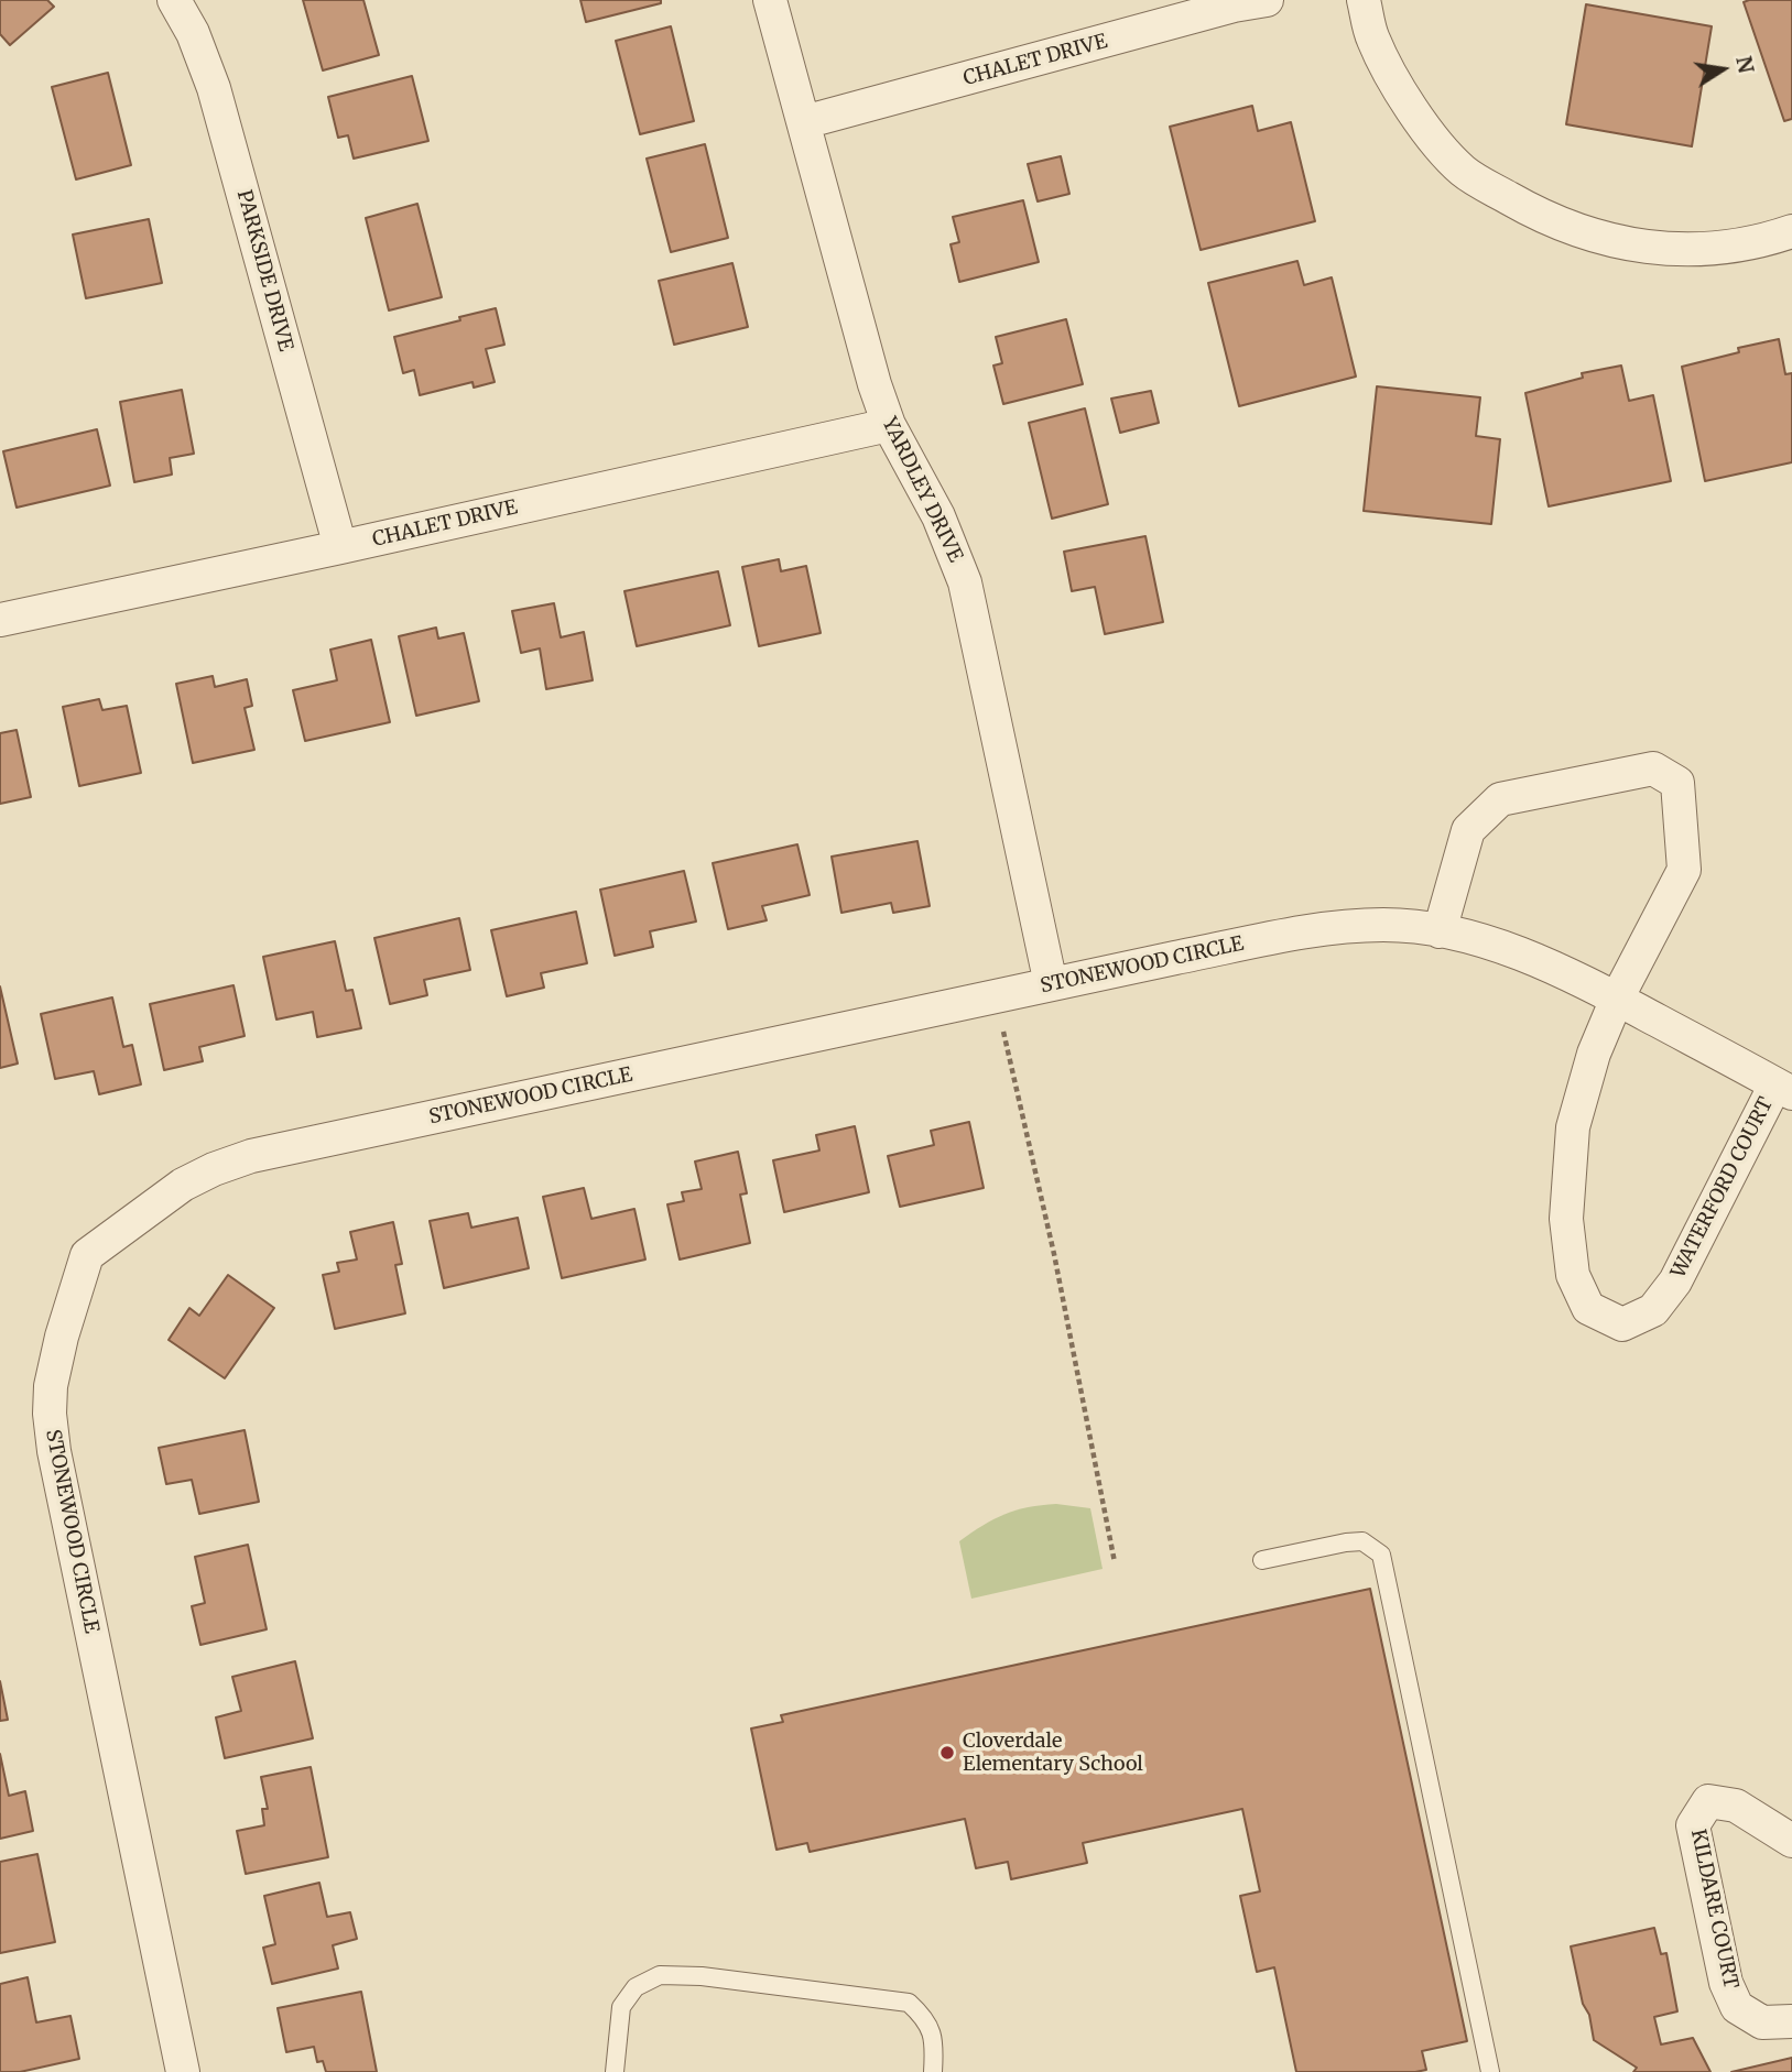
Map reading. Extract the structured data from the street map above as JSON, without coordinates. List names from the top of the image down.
{
  "streets": {
    "street": [
      "CHALET DRIVE",
      "PARKSIDE DRIVE",
      "YARDLEY DRIVE",
      "STONEWOOD CIRCLE",
      "WATERFORD COURT",
      "KILDARE COURT"
    ]
  },
  "crossings": [
    ["CHALET DRIVE", "PARKSIDE DRIVE"],
    ["CHALET DRIVE", "YARDLEY DRIVE"],
    ["YARDLEY DRIVE", "STONEWOOD CIRCLE"],
    ["STONEWOOD CIRCLE", "WATERFORD COURT"]
  ],
  "places": ["Cloverdale Elementary School"],
  "north": "right"
}
